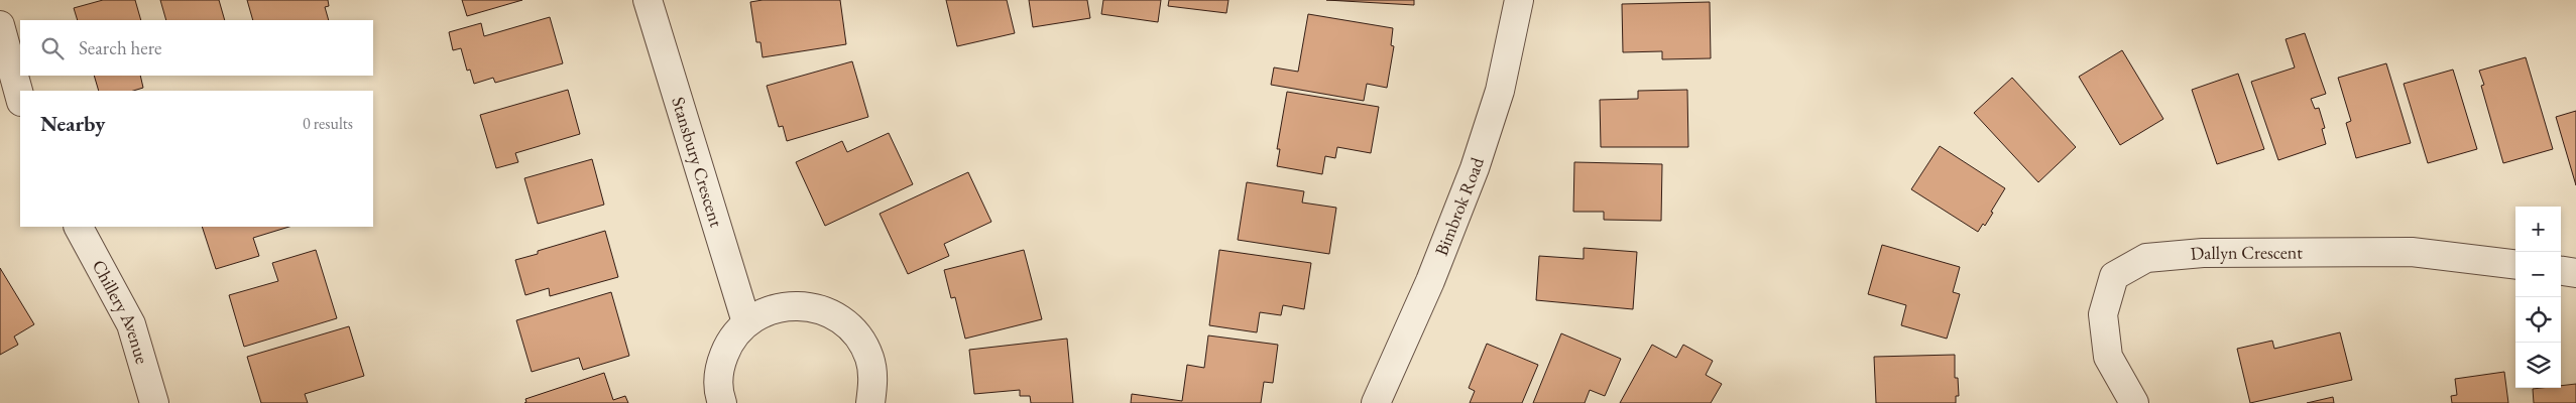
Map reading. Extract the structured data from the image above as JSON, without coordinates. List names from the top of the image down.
{
  "streets": {
    "street": [
      "Stansbury Crescent",
      "Bimbrok Road",
      "Dallyn Crescent",
      "Chillery Avenue"
    ]
  },
  "page": {
    "search": "Search here",
    "heading": ["Nearby", "0 results"],
    "map_buttons": ["+", "−"]
  }
}
